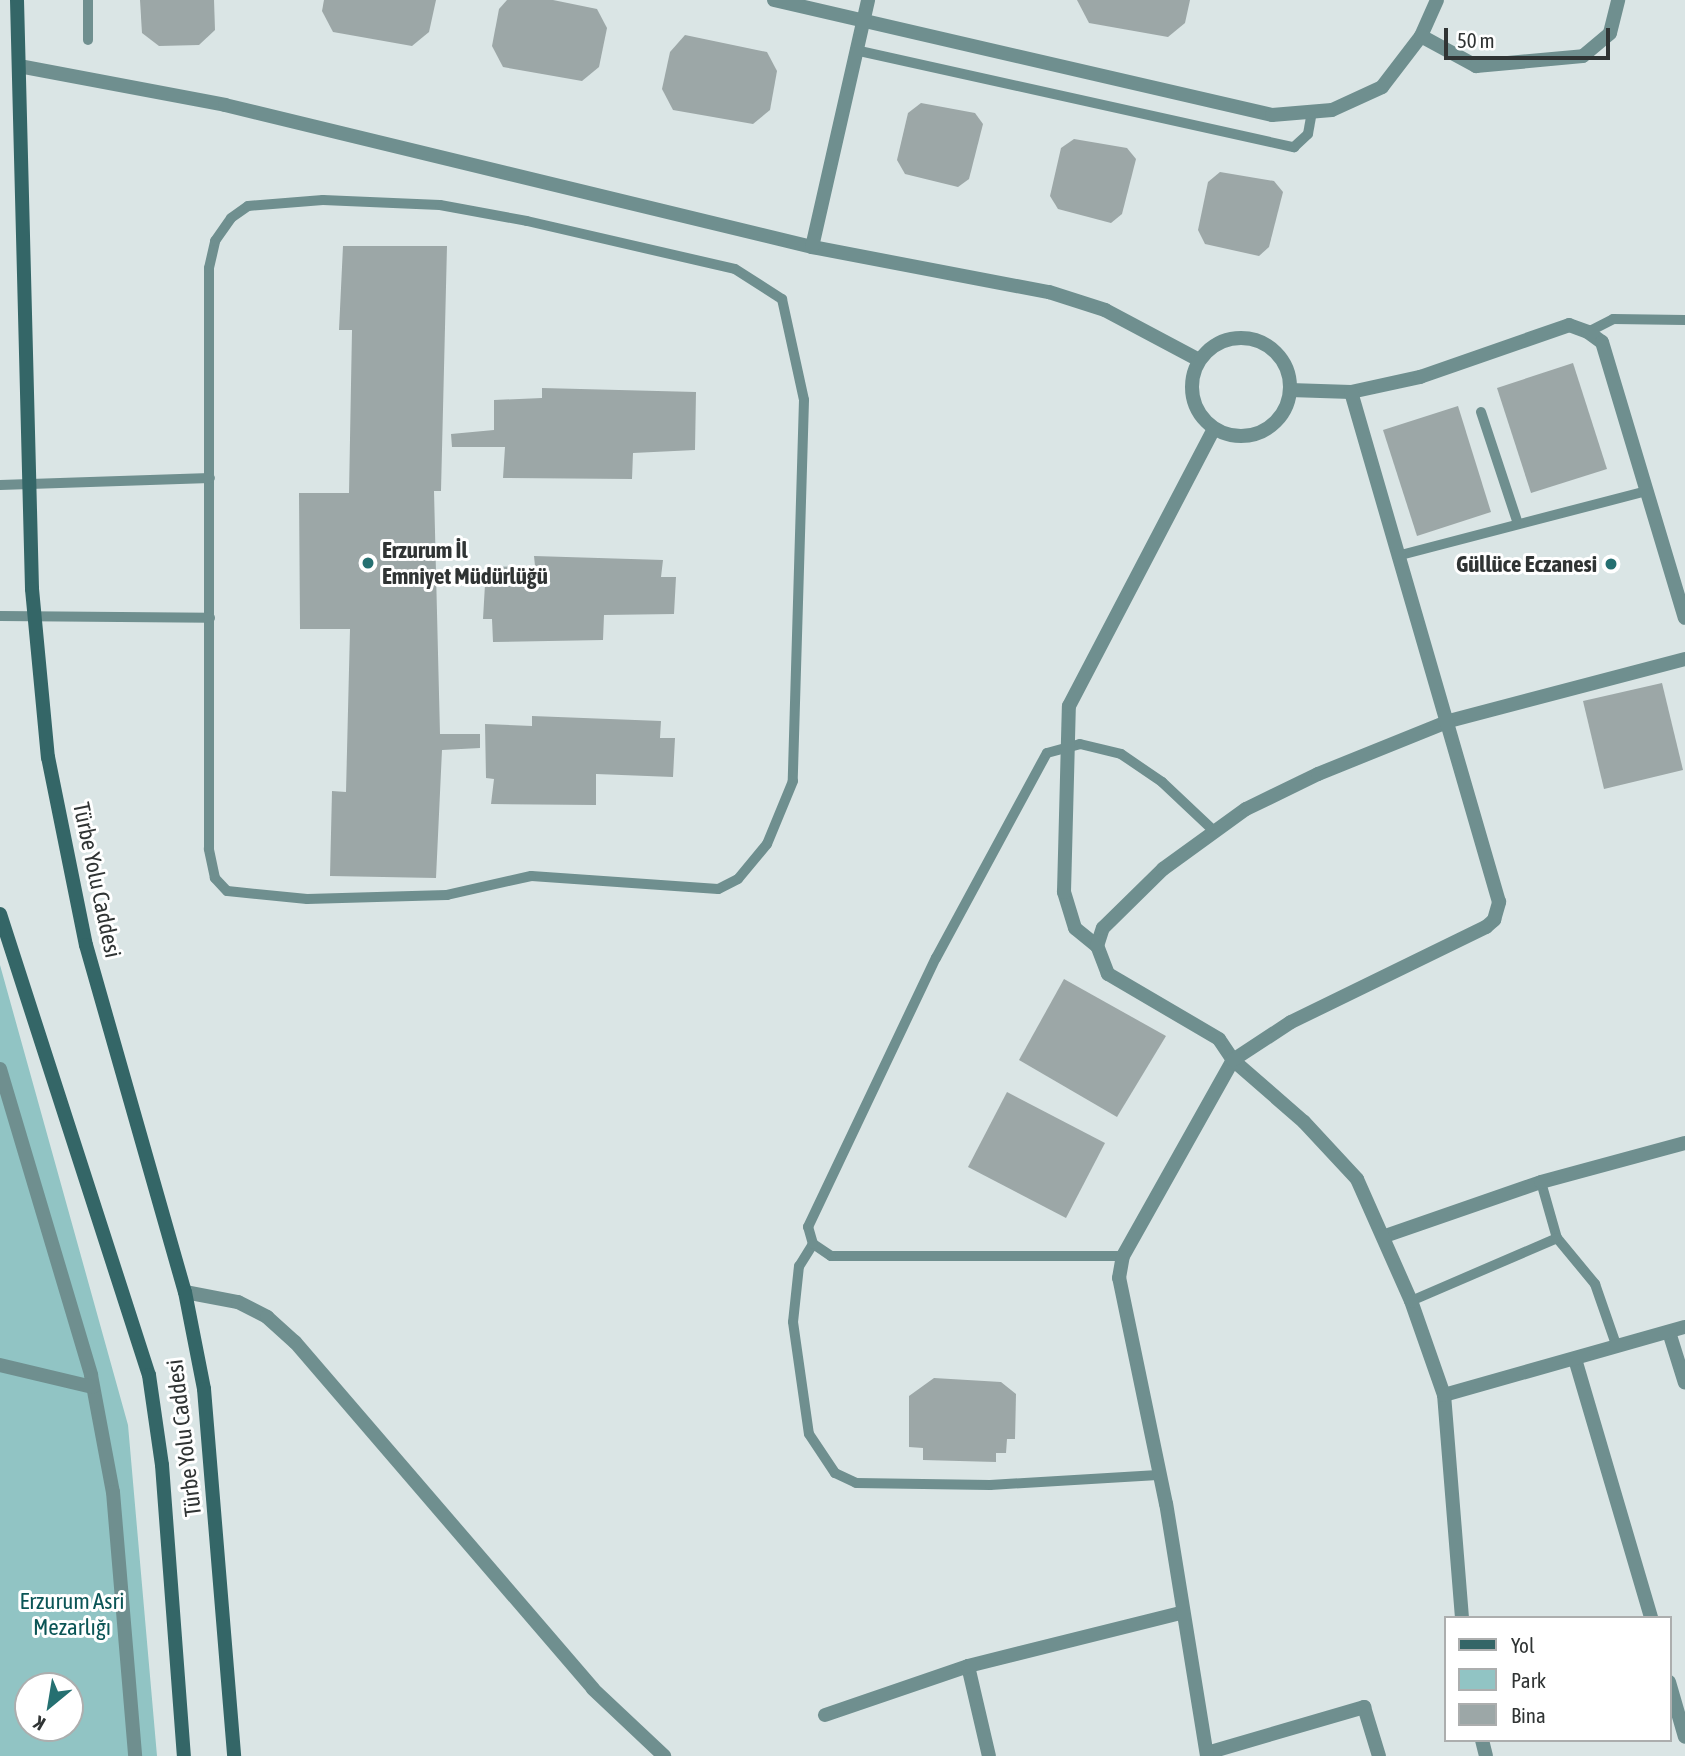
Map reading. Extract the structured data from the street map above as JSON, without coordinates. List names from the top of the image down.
{
  "streets": {
    "street": ["Türbe Yolu Caddesi"]
  },
  "parks": ["Erzurum Asri Mezarlığı"],
  "places": ["Erzurum İl Emniyet Müdürlüğü", "Güllüce Eczanesi"],
  "legend": ["Yol", "Park", "Bina"],
  "scale_bar": "50 m",
  "north": "bottom left"
}
